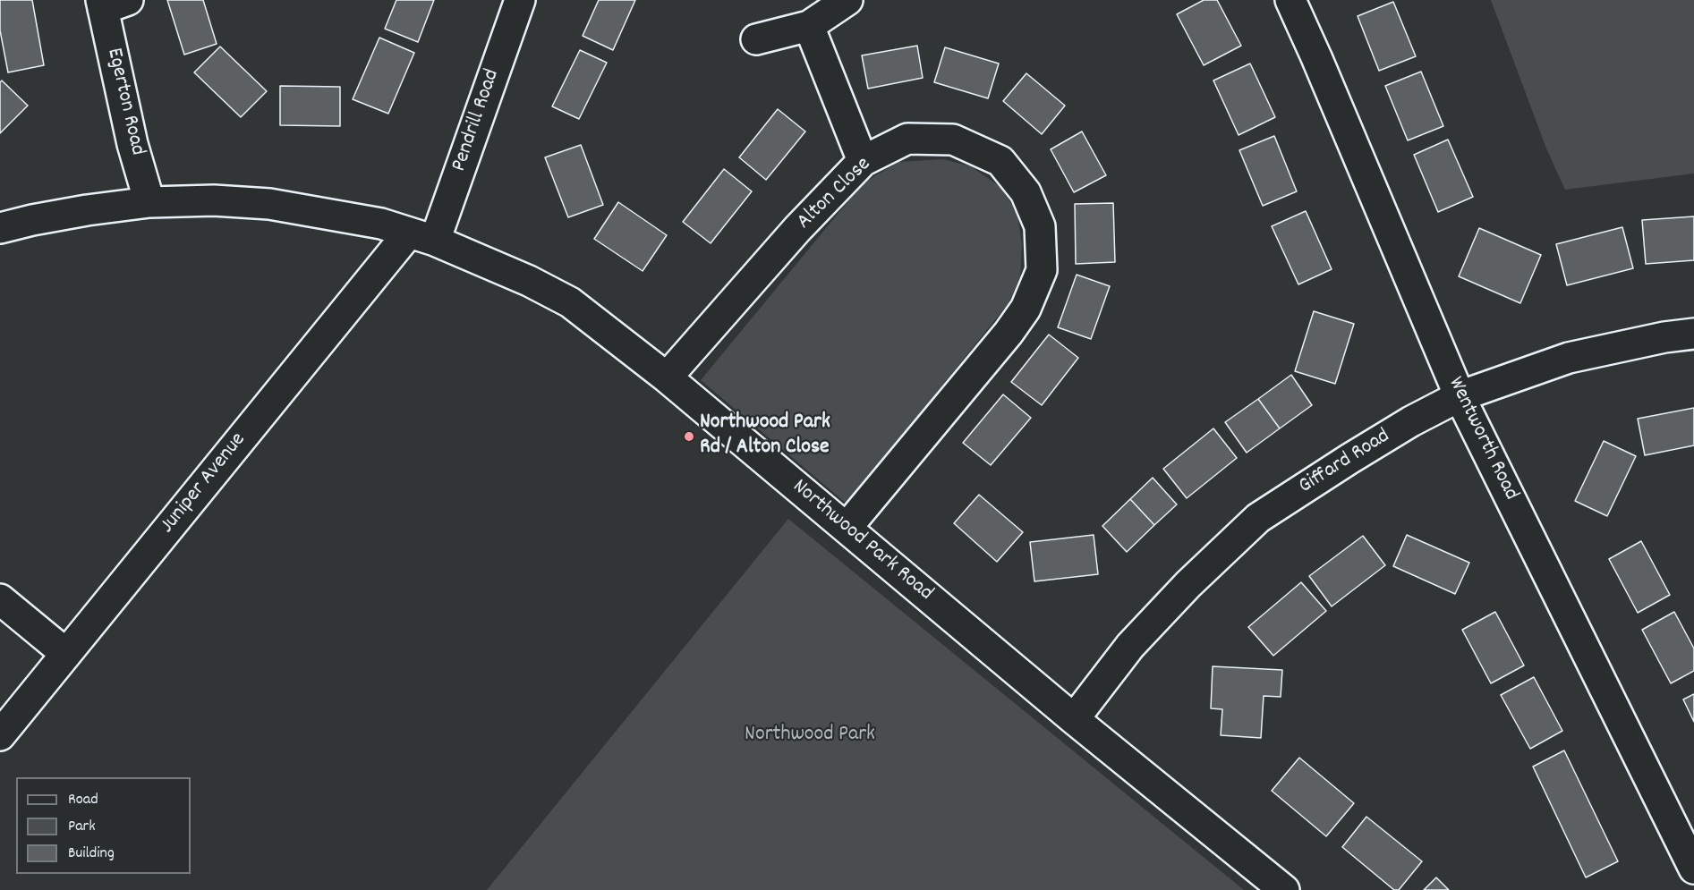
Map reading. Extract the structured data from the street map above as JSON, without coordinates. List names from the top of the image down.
{
  "streets": {
    "street": [
      "Egerton Road",
      "Pendrill Road",
      "Alton Close",
      "Wentworth Road",
      "Giffard Road",
      "Juniper Avenue",
      "Northwood Park Road"
    ]
  },
  "crossings": [
    ["Egerton Road", "Northwood Park Road"],
    ["Pendrill Road", "Juniper Avenue"],
    ["Pendrill Road", "Northwood Park Road"],
    ["Alton Close", "Northwood Park Road"],
    ["Wentworth Road", "Giffard Road"],
    ["Giffard Road", "Northwood Park Road"],
    ["Juniper Avenue", "Northwood Park Road"]
  ],
  "parks": ["Northwood Park"],
  "places": ["Northwood Park Rd / Alton Close"],
  "legend": ["Road", "Park", "Building"]
}
